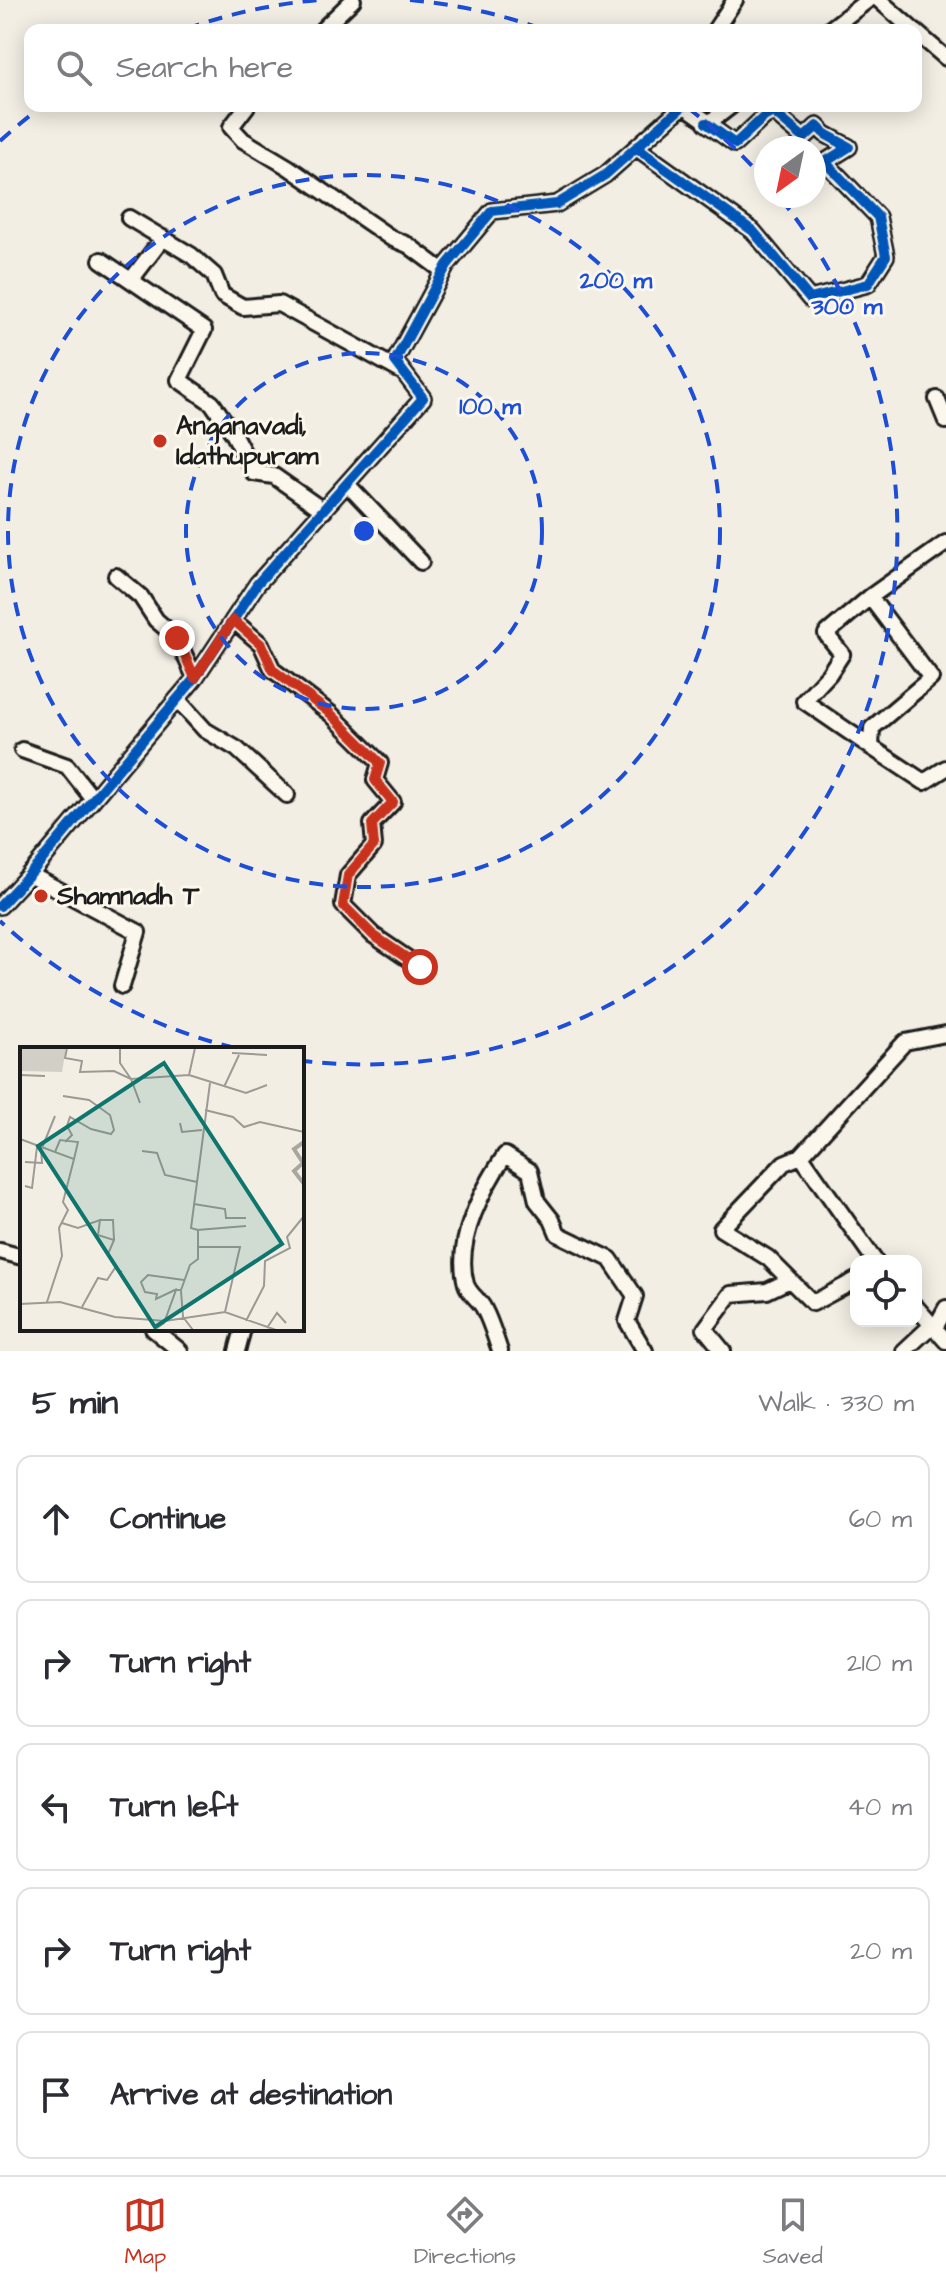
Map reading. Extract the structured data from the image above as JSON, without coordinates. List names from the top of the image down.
{
  "places": ["Anganavadi, Idathupuram", "Shamnadh T"],
  "north": "bottom left",
  "page": {
    "search": "Search here",
    "heading": ["5 min", "Walk · 330 m"],
    "list": [
      ["Continue", "60 m"],
      ["Turn right", "210 m"],
      ["Turn left", "40 m"],
      ["Turn right", "20 m"],
      "Arrive at destination"
    ],
    "nav": ["Map", "Directions", "Saved"]
  },
  "rings": ["200 m", "300 m", "100 m"]
}
